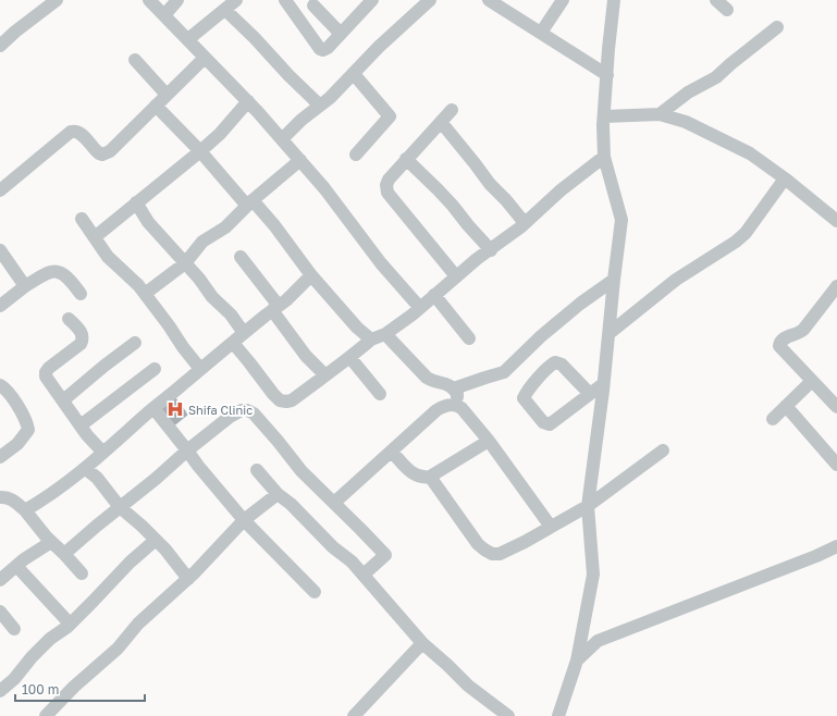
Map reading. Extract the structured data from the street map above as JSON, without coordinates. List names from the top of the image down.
{
  "places": {
    "hospital": ["Shifa Clinic"]
  },
  "scale_bar": "100 m"
}
